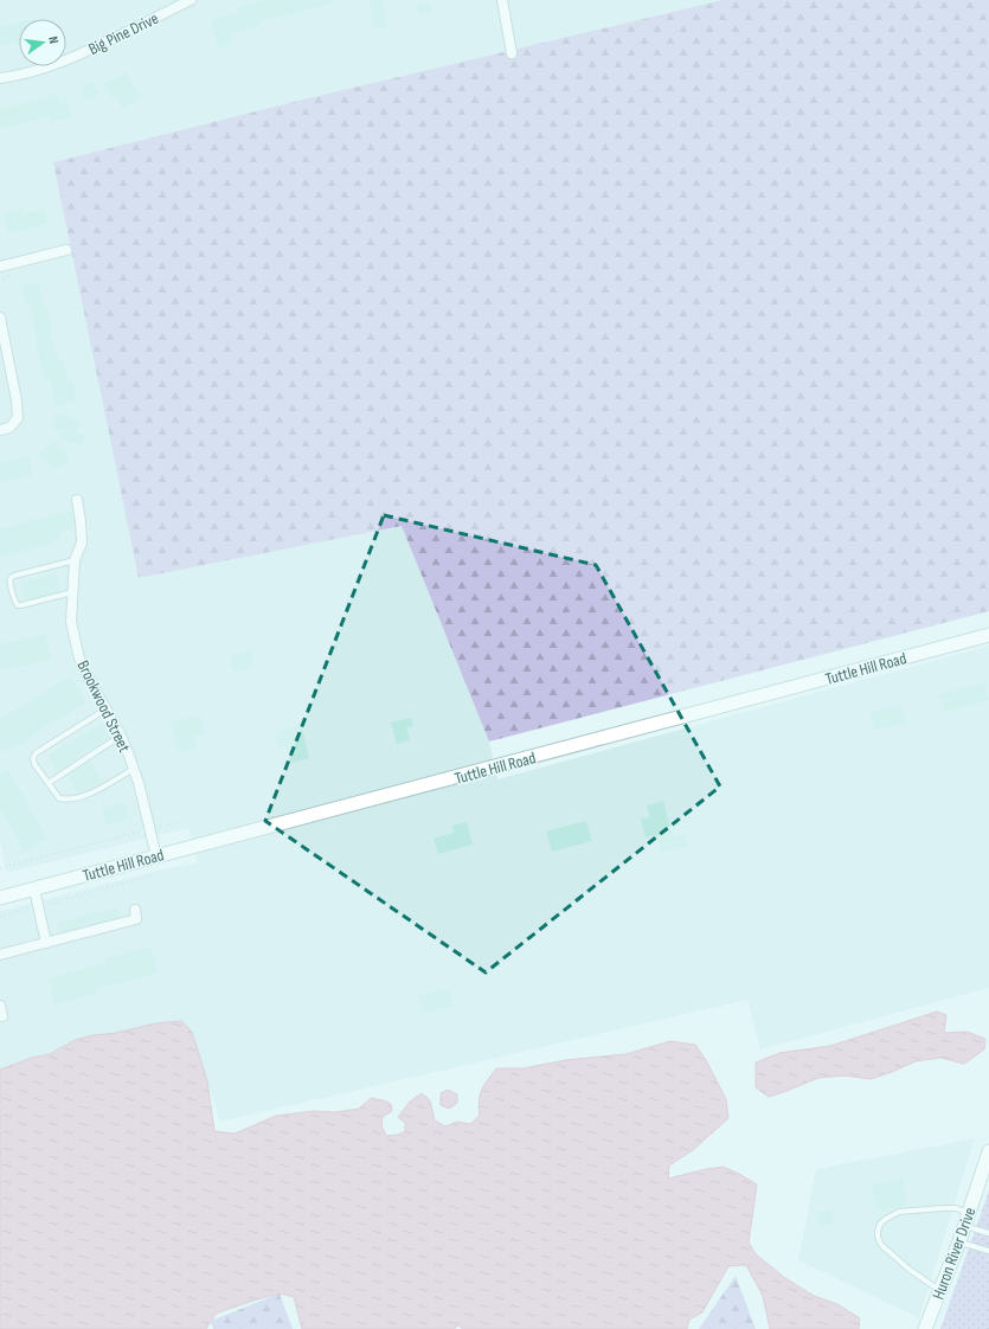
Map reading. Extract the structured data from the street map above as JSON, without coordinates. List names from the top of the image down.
{
  "streets": {
    "main road": ["Tuttle Hill Road", "Huron River Drive"],
    "street": ["Big Pine Drive", "Brookwood Street"]
  },
  "crossings": [
    ["Tuttle Hill Road", "Brookwood Street"]
  ],
  "north": "right"
}
